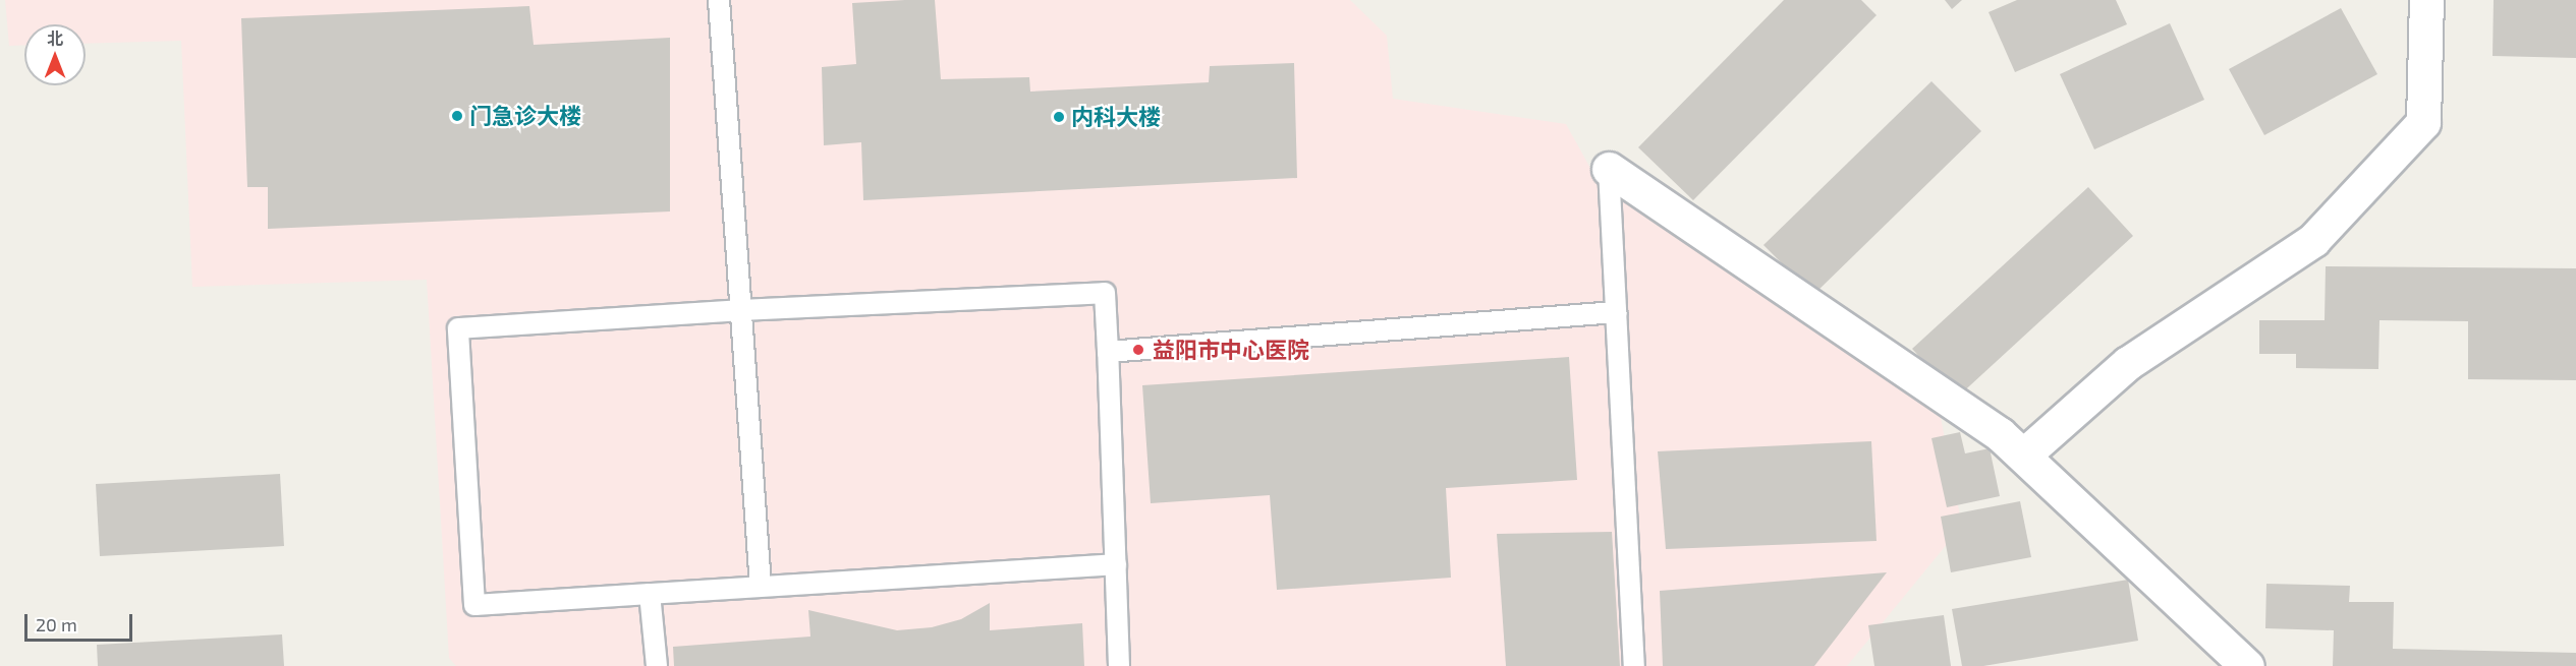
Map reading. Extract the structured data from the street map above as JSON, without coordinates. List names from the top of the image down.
{
  "places": ["门急诊大楼", "内科大楼", "益阳市中心医院"],
  "scale_bar": "20 m",
  "north": "top"
}
